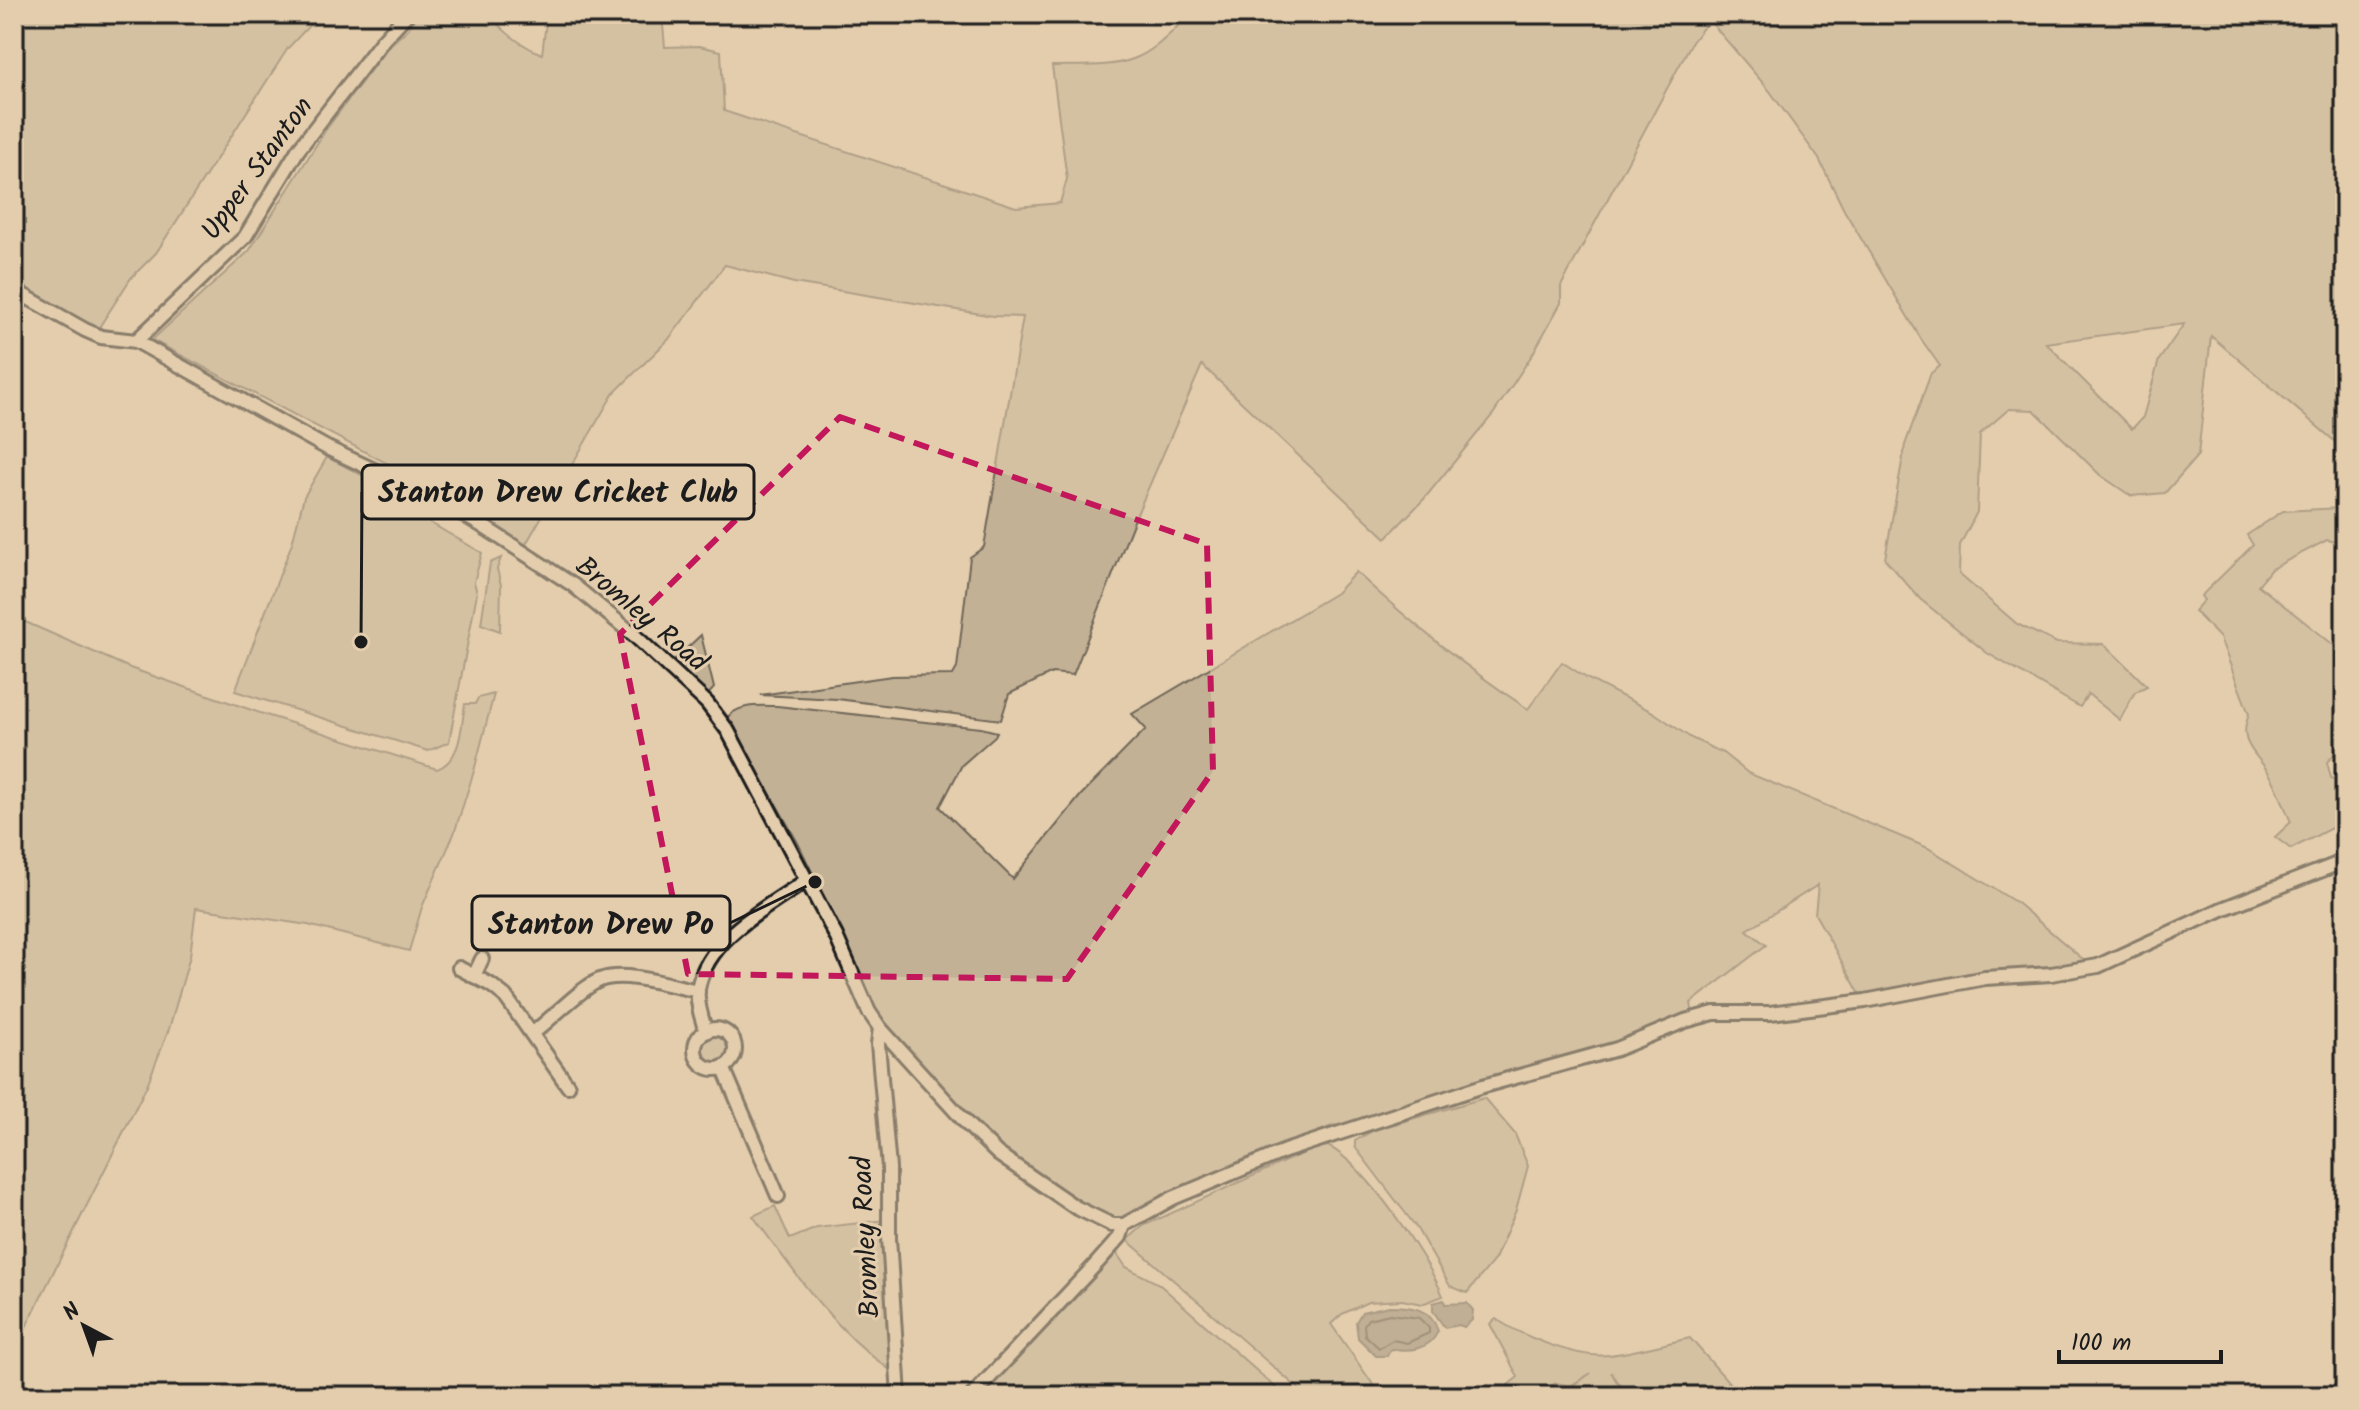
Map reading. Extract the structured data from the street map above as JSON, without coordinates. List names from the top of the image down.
{
  "streets": {
    "street": ["Upper Stanton", "Bromley Road"]
  },
  "crossings": [
    ["Upper Stanton", "Bromley Road"]
  ],
  "places": ["Stanton Drew Cricket Club", "Stanton Drew Po"],
  "scale_bar": "100 m",
  "north": "top left"
}
